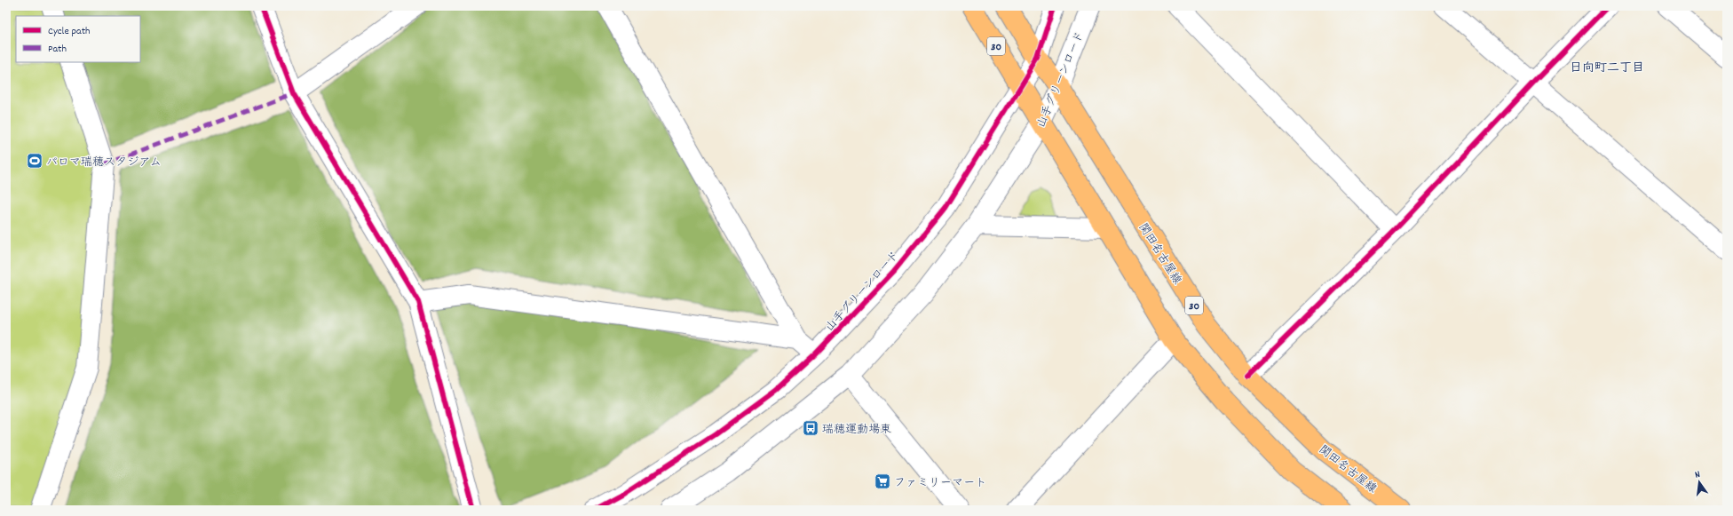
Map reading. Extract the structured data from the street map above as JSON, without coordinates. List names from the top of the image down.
{
  "streets": {
    "main road": ["30", "関田名古屋線"],
    "street": ["山手グリーンロード"]
  },
  "crossings": [
    ["30", "山手グリーンロード"],
    ["山手グリーンロード", "関田名古屋線"]
  ],
  "districts": ["日向町二丁目"],
  "places": {
    "sports": ["パロマ瑞穂スタジアム"],
    "bus stop": ["瑞穂運動場東"],
    "supermarket": ["ファミリーマート"]
  },
  "legend": ["Cycle path", "Path"],
  "north": "top"
}
